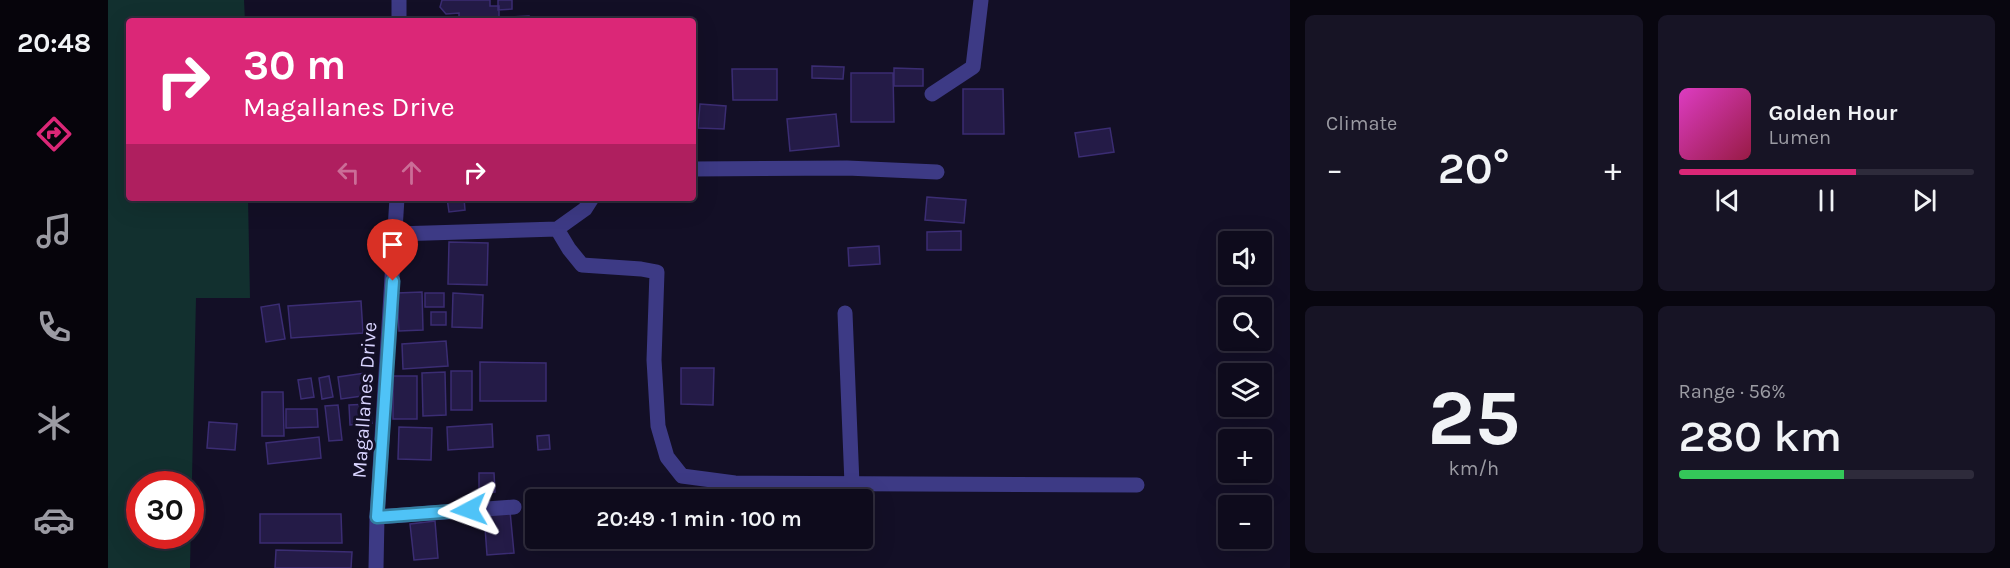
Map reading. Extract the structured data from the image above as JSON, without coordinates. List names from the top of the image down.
{
  "streets": {
    "street": ["Magallanes Drive"]
  },
  "page": {
    "tabs": "20:48",
    "tile": [
      "Climate",
      ["25", "km/h"],
      ["Range · 56%", "280 km"]
    ],
    "turn": ["30 m", "Magallanes Drive"],
    "song": ["Golden Hour", "Lumen"],
    "heat": ["−", "20°", "+"],
    "map_buttons": ["+", "−"],
    "limit": "30",
    "trip": "20:49 · 1 min · 100 m"
  }
}
